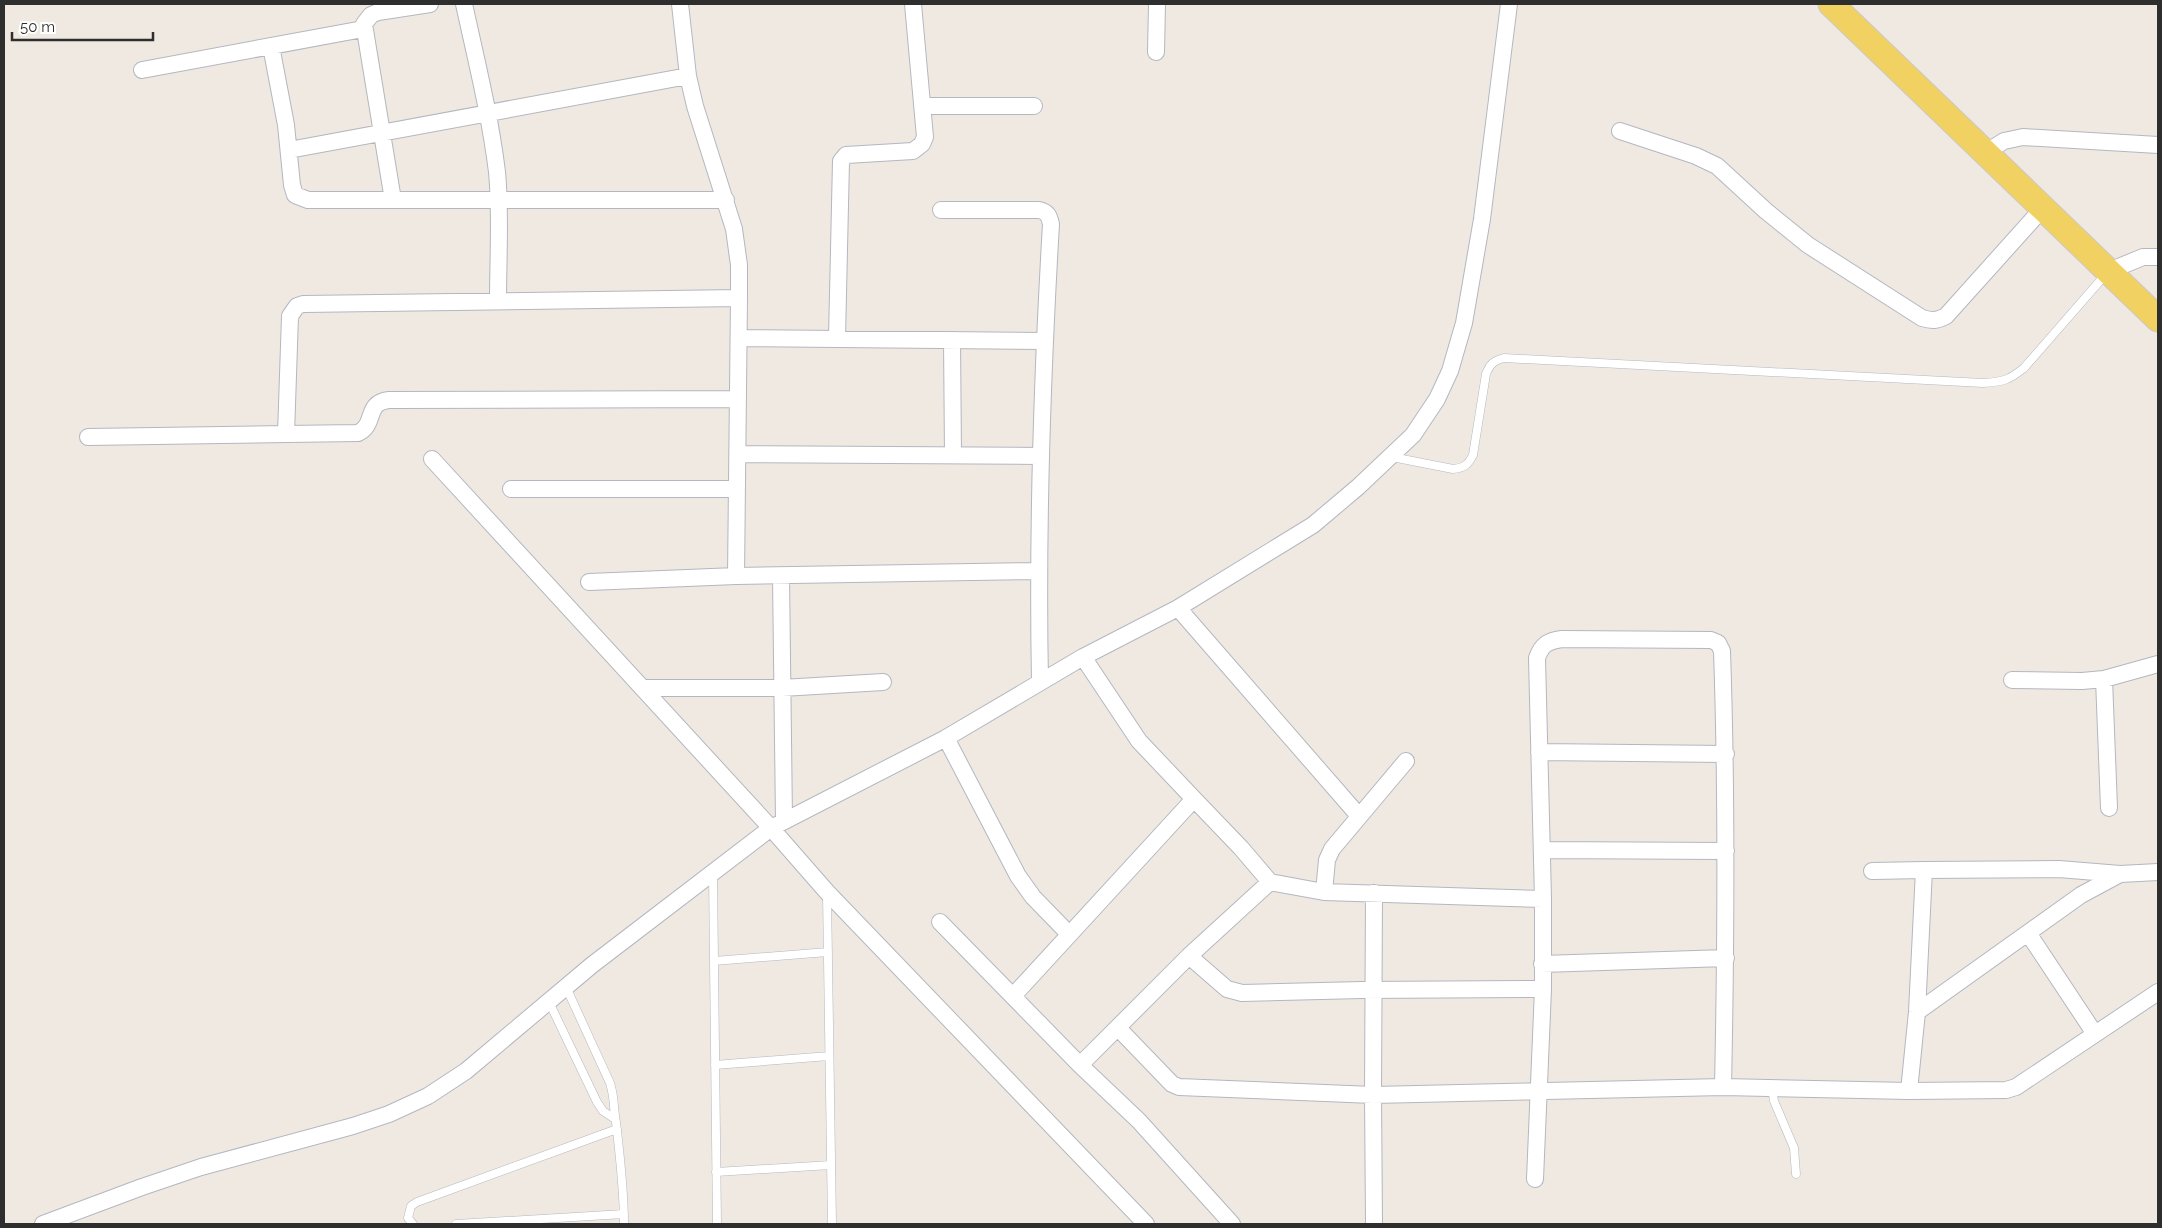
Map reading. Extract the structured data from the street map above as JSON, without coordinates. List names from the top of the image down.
{
  "scale_bar": "50 m"
}
